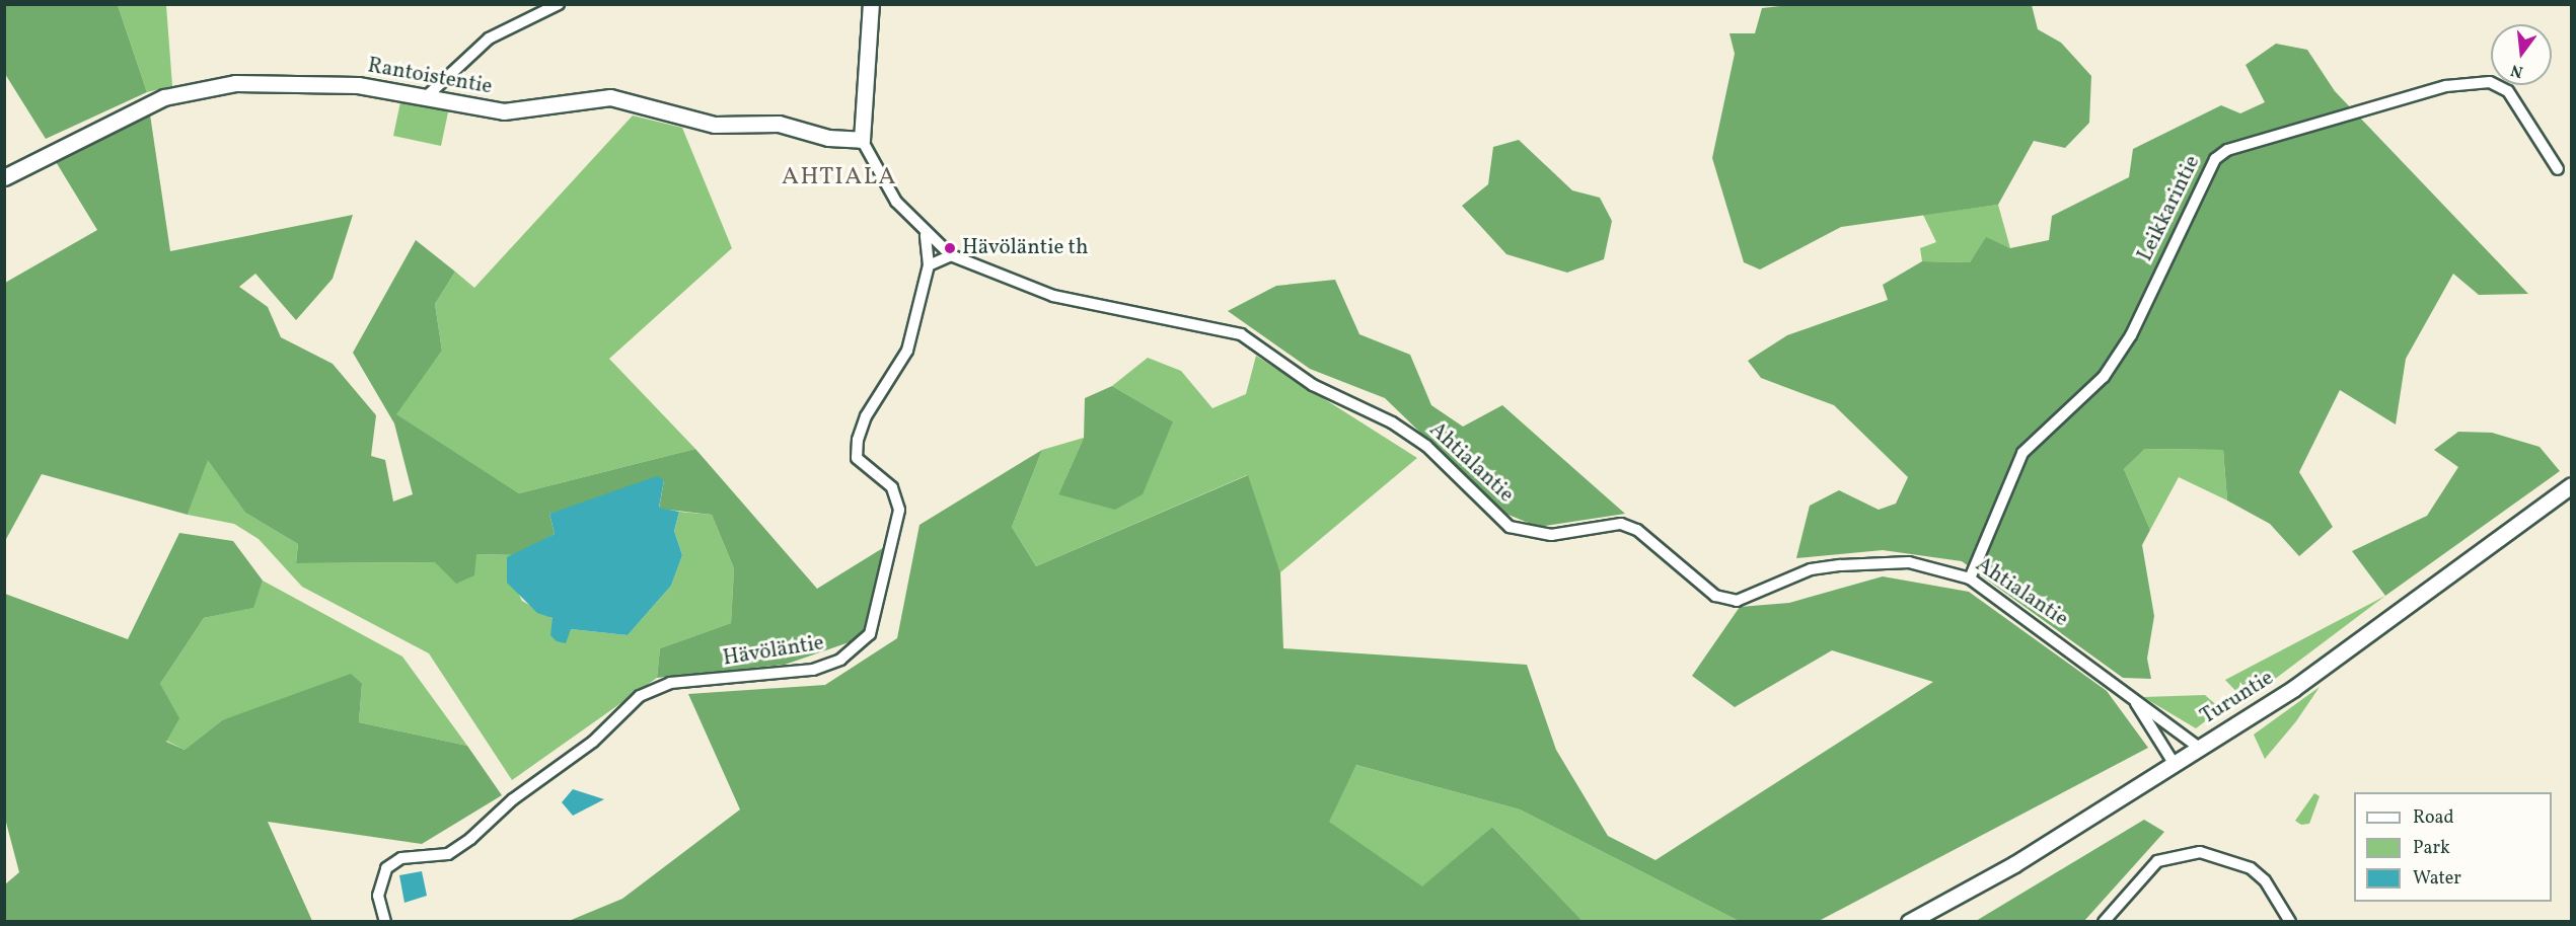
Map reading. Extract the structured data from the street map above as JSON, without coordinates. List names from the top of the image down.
{
  "streets": {
    "street": [
      "Rantoistentie",
      "Leikkarintie",
      "Ahtialantie",
      "Hävöläntie",
      "Turuntie"
    ]
  },
  "crossings": [
    ["Rantoistentie", "Ahtialantie"],
    ["Leikkarintie", "Ahtialantie"],
    ["Ahtialantie", "Hävöläntie"],
    ["Ahtialantie", "Turuntie"]
  ],
  "districts": ["AHTIALA"],
  "places": ["Hävöläntie th"],
  "legend": ["Road", "Park", "Water"],
  "north": "bottom"
}
